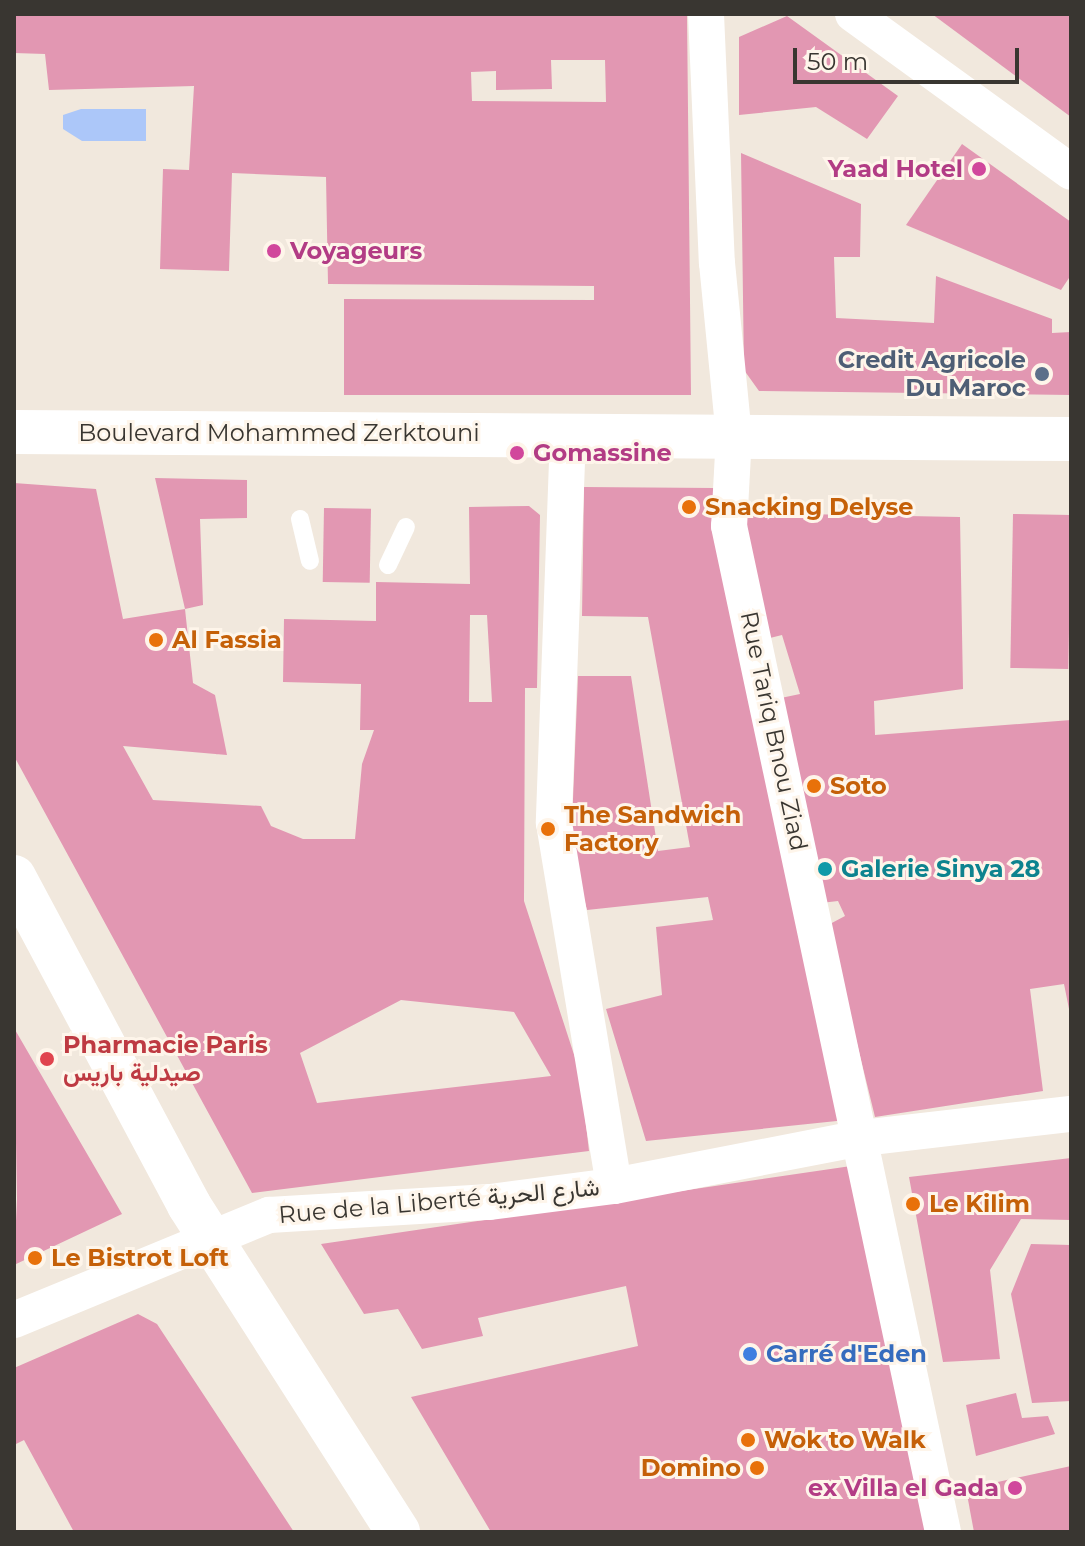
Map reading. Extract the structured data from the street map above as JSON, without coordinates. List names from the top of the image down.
{
  "streets": {
    "main road": ["Boulevard Mohammed Zerktouni"],
    "street": ["Rue Tariq Bnou Ziad", "Rue de la Liberté شارع الحرية"]
  },
  "crossings": [
    ["Boulevard Mohammed Zerktouni", "Rue Tariq Bnou Ziad"],
    ["Rue Tariq Bnou Ziad", "Rue de la Liberté شارع الحرية"]
  ],
  "places": [
    "Yaad Hotel",
    "Voyageurs",
    "Credit Agricole Du Maroc",
    "Gomassine",
    "Snacking Delyse",
    "Al Fassia",
    "Soto",
    "The Sandwich Factory",
    "Galerie Sinya 28",
    "Pharmacie Paris صيدلية باريس",
    "Le Kilim",
    "Le Bistrot Loft",
    "Carré d'Eden",
    "Wok to Walk",
    "Domino",
    "ex Villa el Gada"
  ],
  "scale_bar": "50 m"
}
